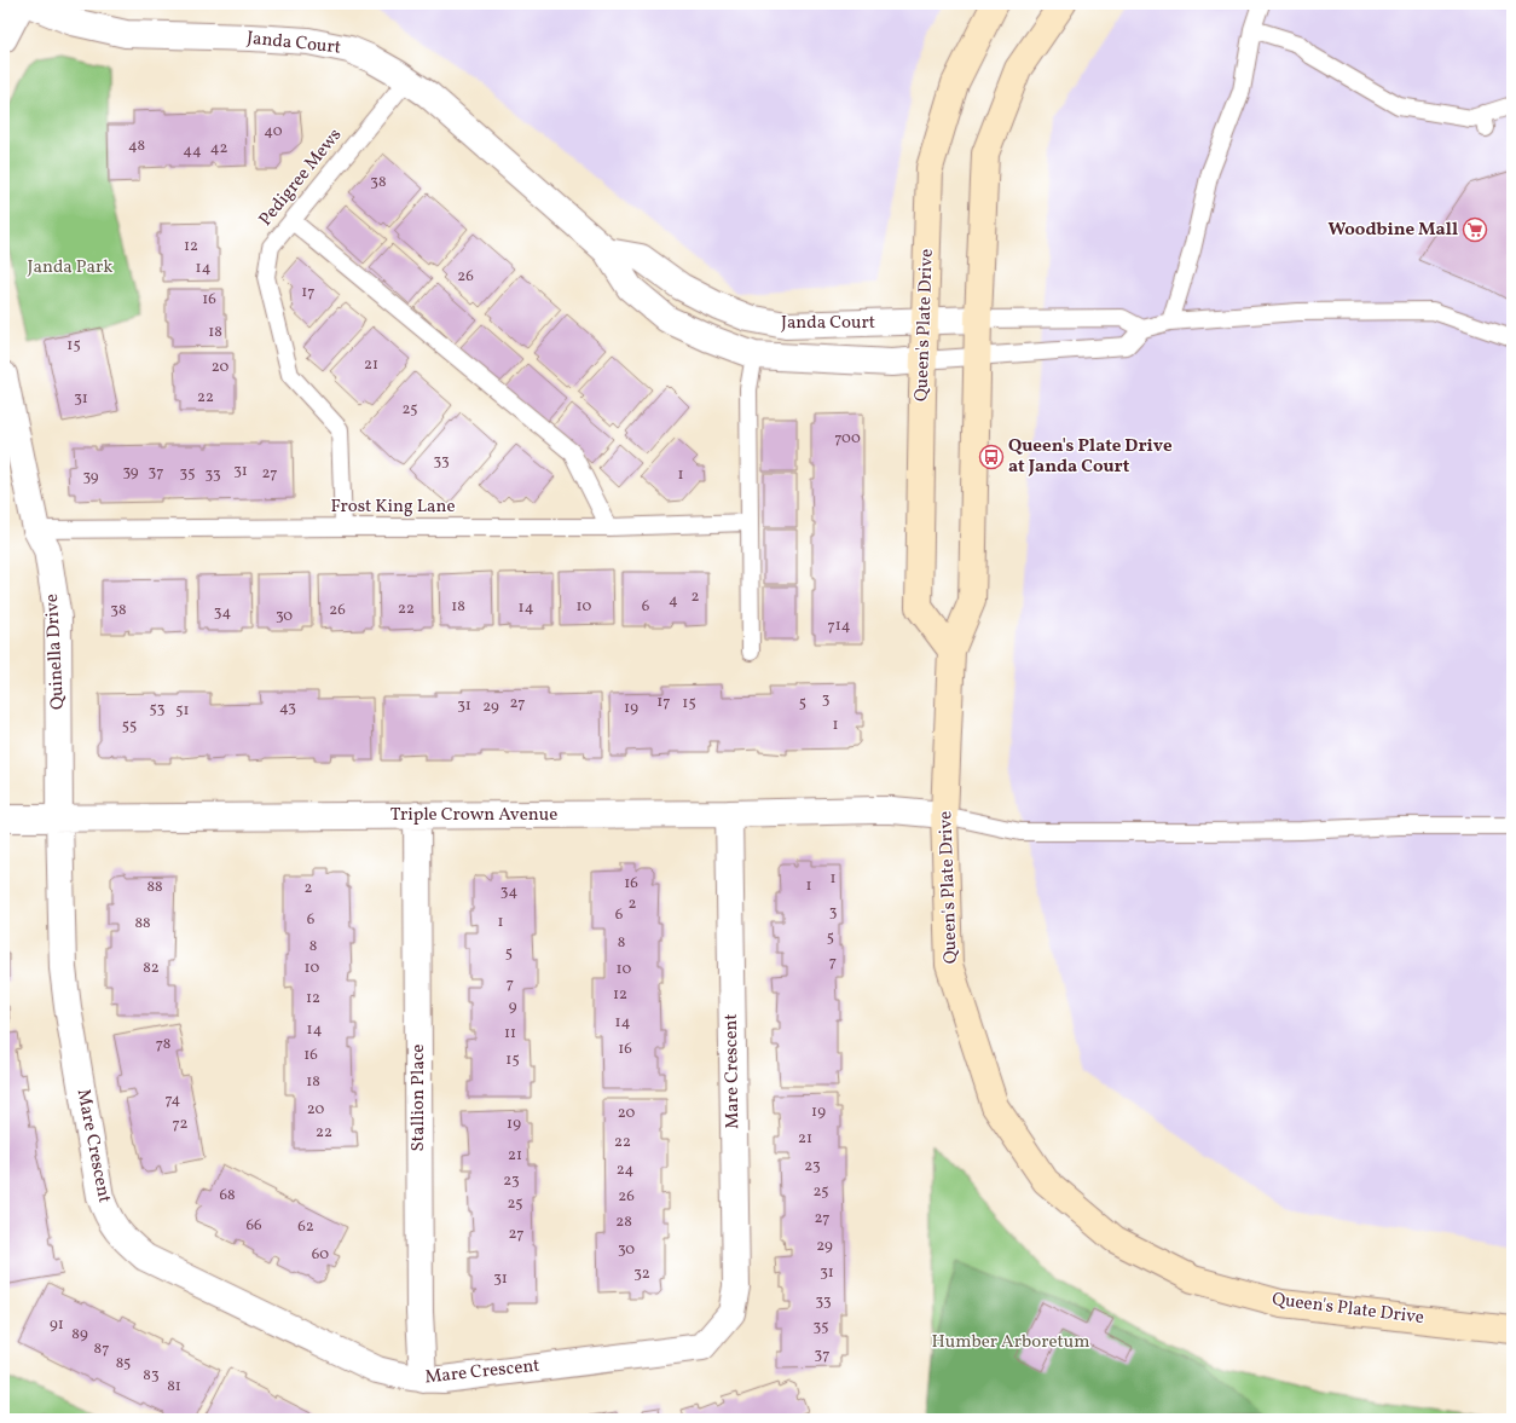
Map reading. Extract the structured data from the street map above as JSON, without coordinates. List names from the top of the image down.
{
  "streets": {
    "street": [
      "Janda Court",
      "Queen's Plate Drive",
      "Quinella Drive",
      "Triple Crown Avenue",
      "Mare Crescent",
      "Stallion Place"
    ],
    "lane": ["Pedigree Mews", "Frost King Lane"]
  },
  "crossings": [
    ["Janda Court", "Pedigree Mews"],
    ["Janda Court", "Queen's Plate Drive"],
    ["Pedigree Mews", "Frost King Lane"],
    ["Queen's Plate Drive", "Triple Crown Avenue"],
    ["Frost King Lane", "Quinella Drive"],
    ["Quinella Drive", "Triple Crown Avenue"],
    ["Quinella Drive", "Mare Crescent"],
    ["Triple Crown Avenue", "Mare Crescent"],
    ["Triple Crown Avenue", "Stallion Place"],
    ["Mare Crescent", "Stallion Place"]
  ],
  "parks": ["Janda Park", "Humber Arboretum"],
  "places": {
    "supermarket": ["Woodbine Mall"],
    "bus stop": ["Queen's Plate Drive at Janda Court"]
  },
  "house_numbers": [
    "40",
    "48",
    "42",
    "44",
    "38",
    "12",
    "14",
    "26",
    "17",
    "16",
    "18",
    "15",
    "21",
    "20",
    "22",
    "31",
    "25",
    "700",
    "33",
    "31",
    "39",
    "37",
    "35",
    "27",
    "33",
    "1",
    "39",
    "2",
    "4",
    "18",
    "10",
    "6",
    "14",
    "22",
    "38",
    "26",
    "34",
    "30",
    "714",
    "3",
    "17",
    "27",
    "15",
    "5",
    "31",
    "29",
    "43",
    "19",
    "53",
    "51",
    "1",
    "55",
    "1",
    "16",
    "1",
    "88",
    "2",
    "34",
    "2",
    "3",
    "6",
    "6",
    "1",
    "88",
    "5",
    "8",
    "8",
    "5",
    "7",
    "82",
    "10",
    "10",
    "7",
    "12",
    "12",
    "9",
    "14",
    "14",
    "11",
    "78",
    "16",
    "16",
    "15",
    "18",
    "74",
    "20",
    "19",
    "20",
    "72",
    "19",
    "22",
    "21",
    "22",
    "21",
    "23",
    "24",
    "23",
    "25",
    "68",
    "26",
    "25",
    "27",
    "28",
    "66",
    "62",
    "27",
    "29",
    "30",
    "60",
    "31",
    "32",
    "31",
    "33",
    "91",
    "35",
    "89",
    "87",
    "37",
    "85",
    "83",
    "81"
  ]
}
